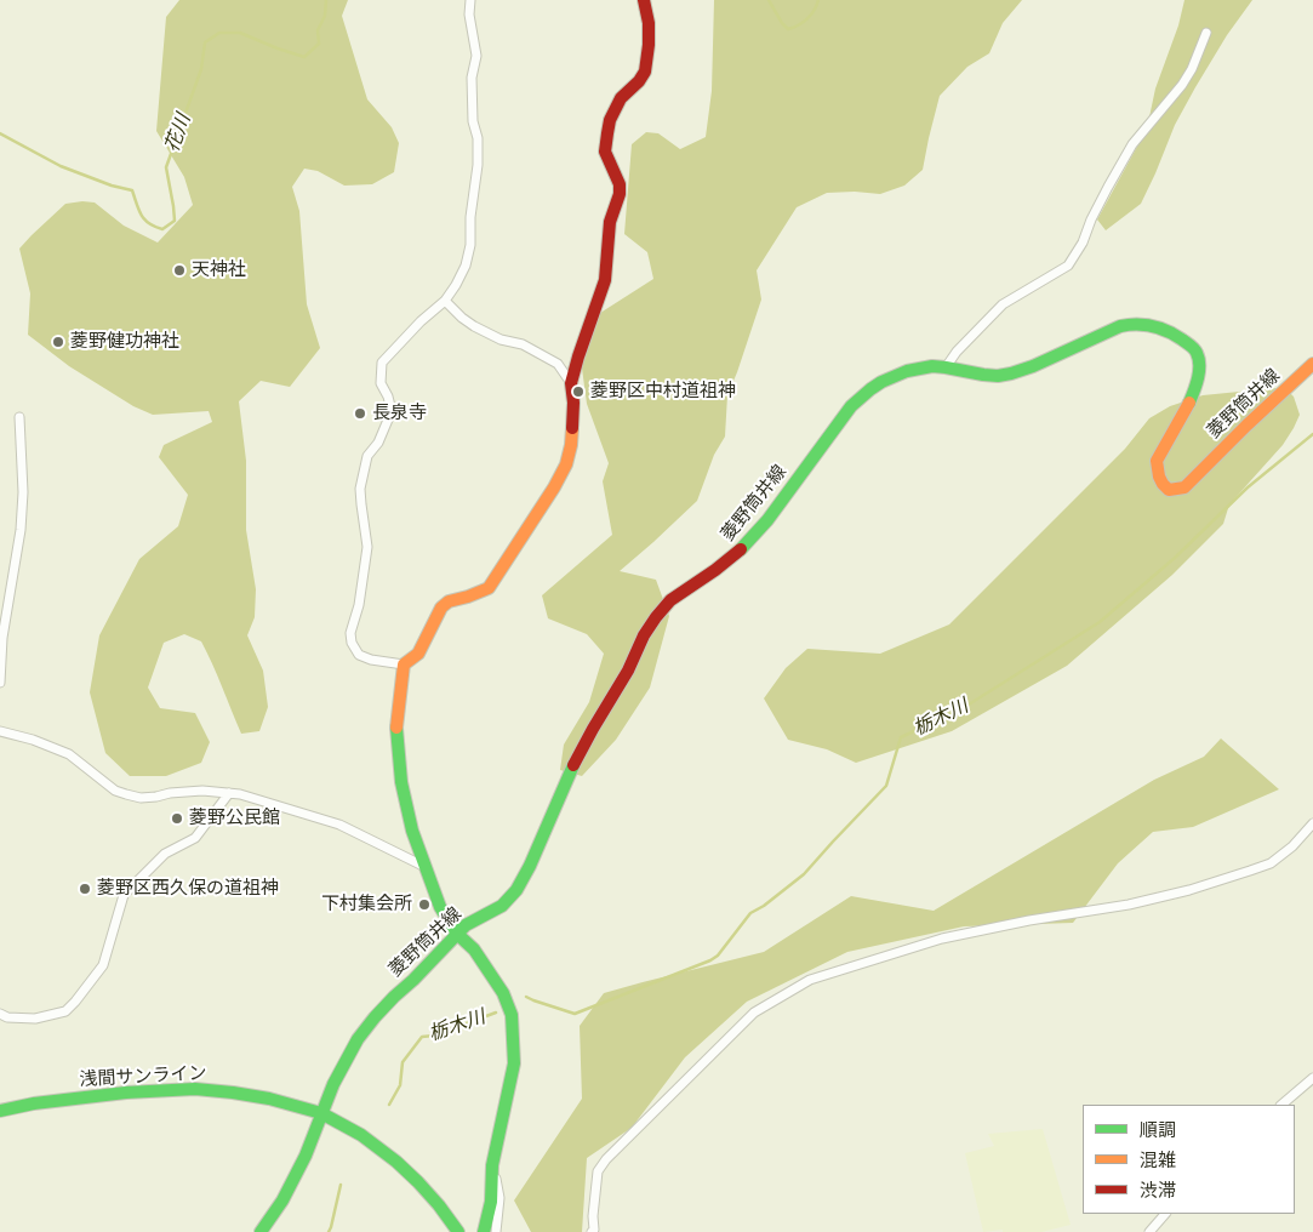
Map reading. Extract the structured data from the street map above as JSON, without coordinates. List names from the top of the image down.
{
  "streets": {
    "main road": ["菱野筒井線", "浅間サンライン"]
  },
  "crossings": [
    ["菱野筒井線", "浅間サンライン"]
  ],
  "water": ["花川", "栃木川"],
  "places": [
    "天神社",
    "菱野健功神社",
    "菱野区中村道祖神",
    "長泉寺",
    "菱野公民館",
    "菱野区西久保の道祖神",
    "下村集会所"
  ],
  "legend": ["順調", "混雑", "渋滞"]
}
